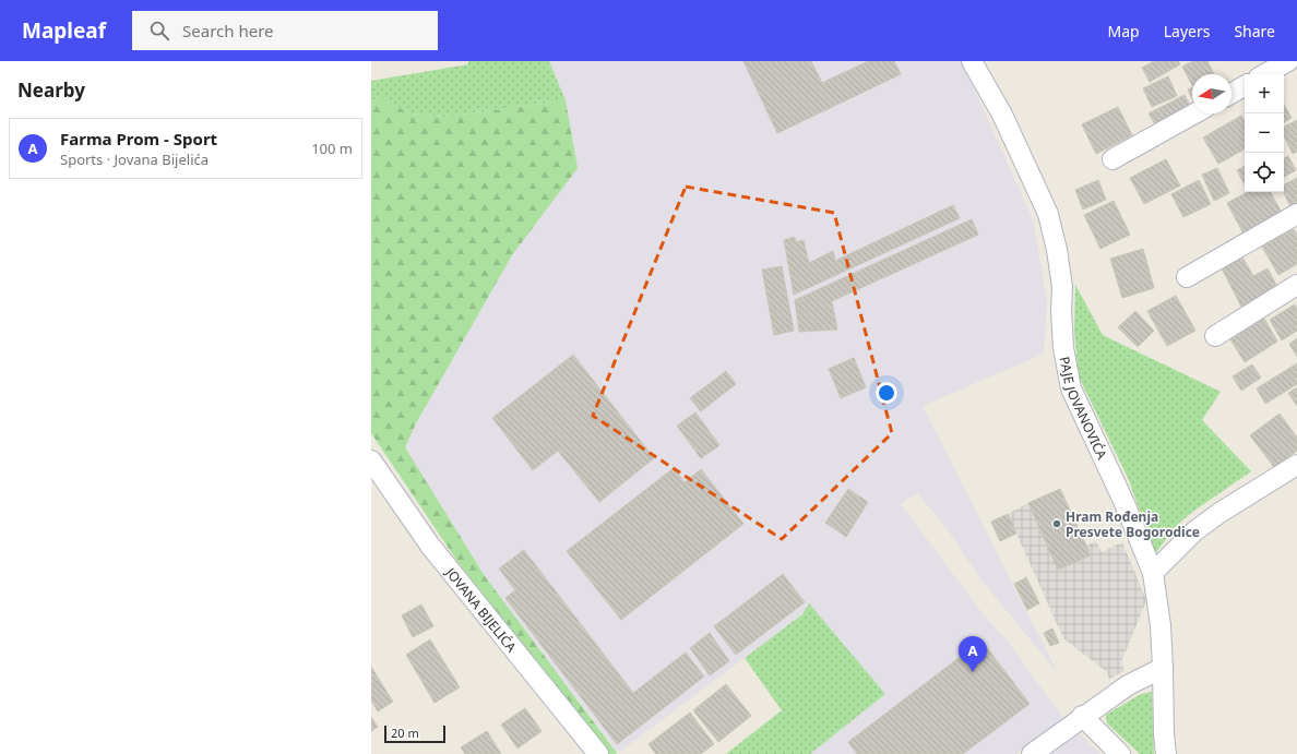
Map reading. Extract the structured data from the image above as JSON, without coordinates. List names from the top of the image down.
{
  "streets": {
    "street": ["PAJE JOVANOVIĆA", "JOVANA BIJELIĆA"]
  },
  "places": ["Hram Rođenja Presvete Bogorodice"],
  "scale_bar": "20 m",
  "north": "left",
  "page": {
    "header": "Mapleaf",
    "search": "Search here",
    "nav": ["Map", "Layers", "Share"],
    "heading": "Nearby",
    "map_buttons": ["+", "−"],
    "list": [
      {
        "mark": "A",
        "name": "Farma Prom - Sport",
        "note": "Sports · Jovana Bijelića",
        "value": "100 m"
      }
    ],
    "pins": "A",
    "scale": "20 m"
  }
}
